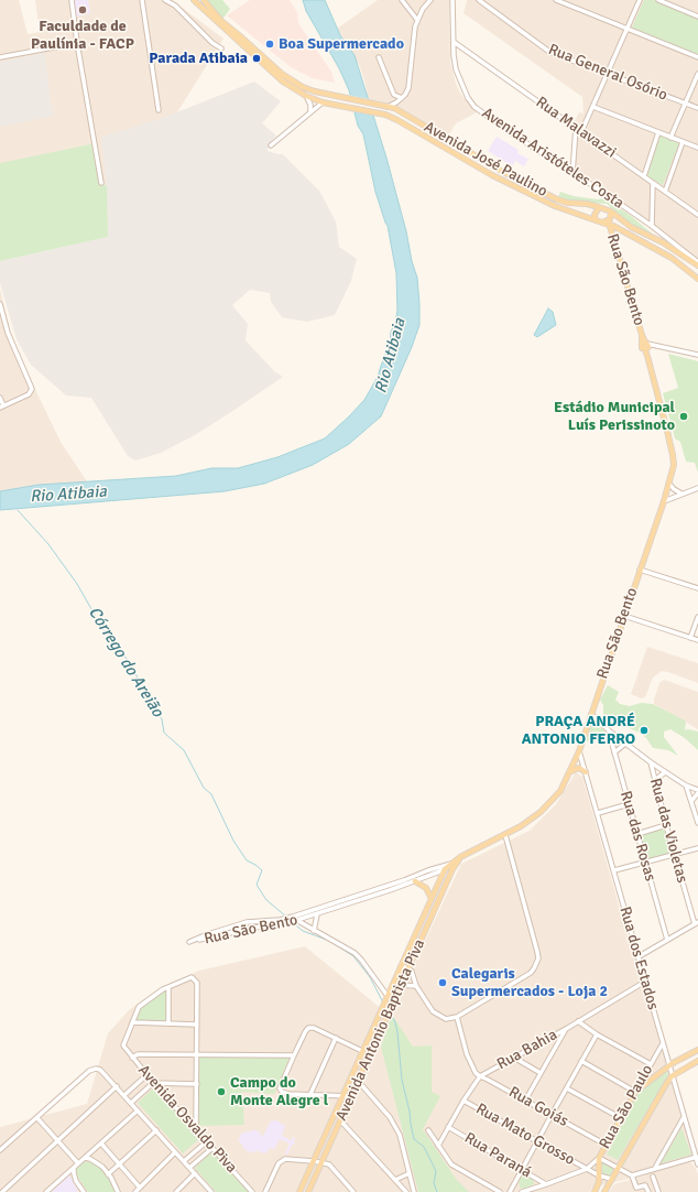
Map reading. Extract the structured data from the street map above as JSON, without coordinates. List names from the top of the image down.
{
  "streets": {
    "main road": [
      "Avenida José Paulino",
      "Rua São Bento",
      "Avenida Antonio Baptista Piva",
      "Rua São Paulo"
    ],
    "street": [
      "Rua General Osório",
      "Rua Malavazzi",
      "Avenida Aristóteles Costa",
      "Rua das Violetas",
      "Rua das Rosas",
      "Rua dos Estados",
      "Rua Bahia",
      "Rua Goiás",
      "Avenida Osvaldo Piva",
      "Rua Mato Grosso",
      "Rua Paraná"
    ]
  },
  "crossings": [
    ["Rua Malavazzi", "Avenida Aristóteles Costa"],
    ["Rua São Bento", "Rua dos Estados"],
    ["Rua São Bento", "Avenida Antonio Baptista Piva"],
    ["Rua dos Estados", "Rua Bahia"],
    ["Rua dos Estados", "Rua São Paulo"],
    ["Rua Bahia", "Rua Goiás"],
    ["Rua Bahia", "Rua Mato Grosso"],
    ["Rua Bahia", "Rua Paraná"],
    ["Rua Goiás", "Rua São Paulo"],
    ["Rua São Paulo", "Rua Mato Grosso"],
    ["Rua São Paulo", "Rua Paraná"]
  ],
  "water": ["Rio Atibaia", "Córrego do Areião"],
  "places": [
    "Faculdade de Paulínia - FACP",
    "Boa Supermercado",
    "Parada Atibaia",
    "Estádio Municipal Luís Perissinoto",
    "PRAÇA ANDRÉ ANTONIO FERRO",
    "Calegaris Supermercados - Loja 2",
    "Campo do Monte Alegre l"
  ]
}
